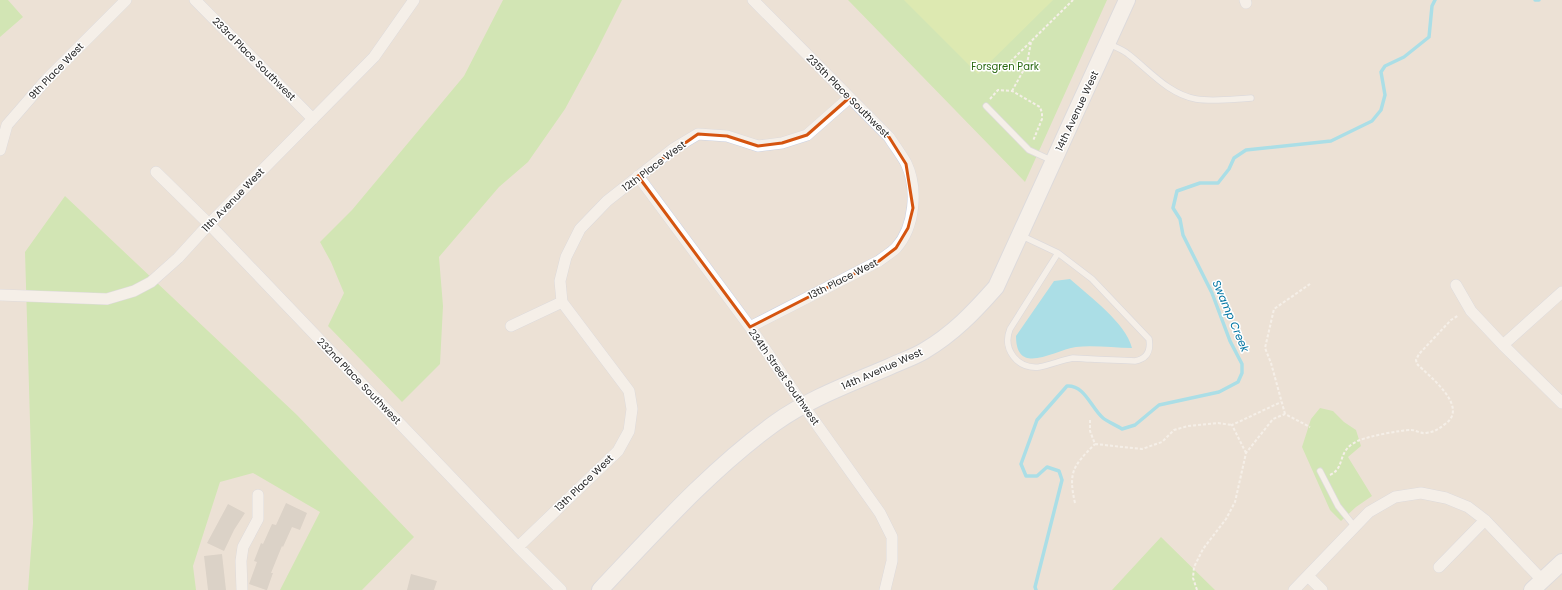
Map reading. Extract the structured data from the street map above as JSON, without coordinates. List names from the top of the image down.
{
  "streets": {
    "street": [
      "233rd Place Southwest",
      "9th Place West",
      "235th Place Southwest",
      "14th Avenue West",
      "12th Place West",
      "11th Avenue West",
      "13th Place West",
      "234th Street Southwest",
      "232nd Place Southwest"
    ]
  },
  "crossings": [
    ["233rd Place Southwest", "11th Avenue West"],
    ["235th Place Southwest", "12th Place West"],
    ["235th Place Southwest", "13th Place West"],
    ["14th Avenue West", "234th Street Southwest"],
    ["12th Place West", "13th Place West"],
    ["12th Place West", "234th Street Southwest"],
    ["11th Avenue West", "232nd Place Southwest"],
    ["13th Place West", "234th Street Southwest"],
    ["13th Place West", "232nd Place Southwest"]
  ],
  "water": ["Swamp Creek"],
  "parks": ["Forsgren Park"]
}
